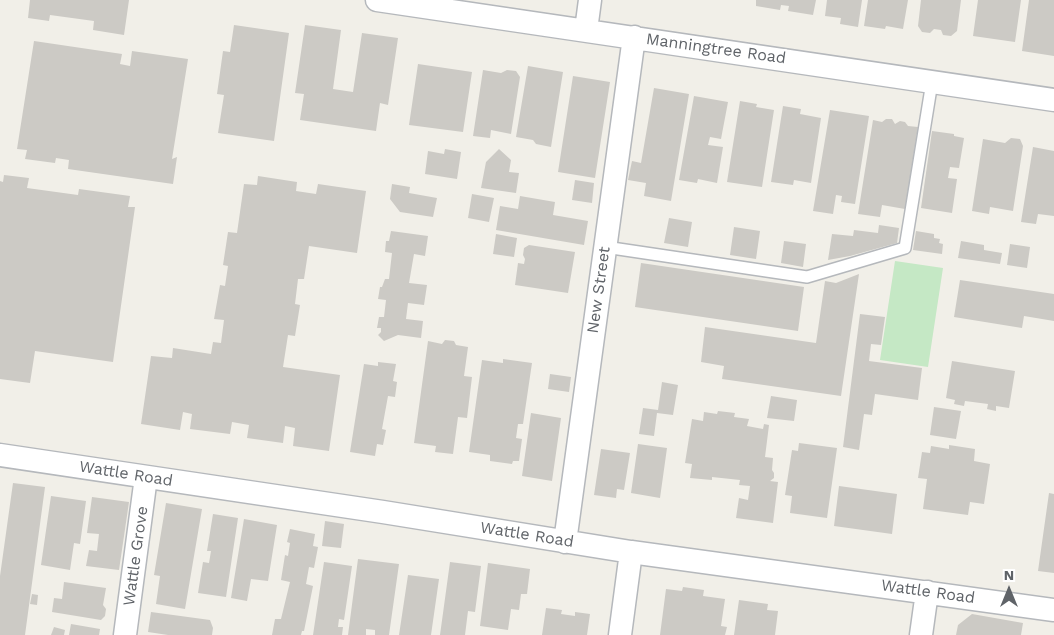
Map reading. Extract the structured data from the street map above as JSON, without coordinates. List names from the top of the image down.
{
  "streets": {
    "street": [
      "Manningtree Road",
      "New Street",
      "Wattle Road",
      "Wattle Grove"
    ]
  },
  "crossings": [
    ["Manningtree Road", "New Street"],
    ["New Street", "Wattle Road"],
    ["Wattle Road", "Wattle Grove"]
  ],
  "north": "top"
}
